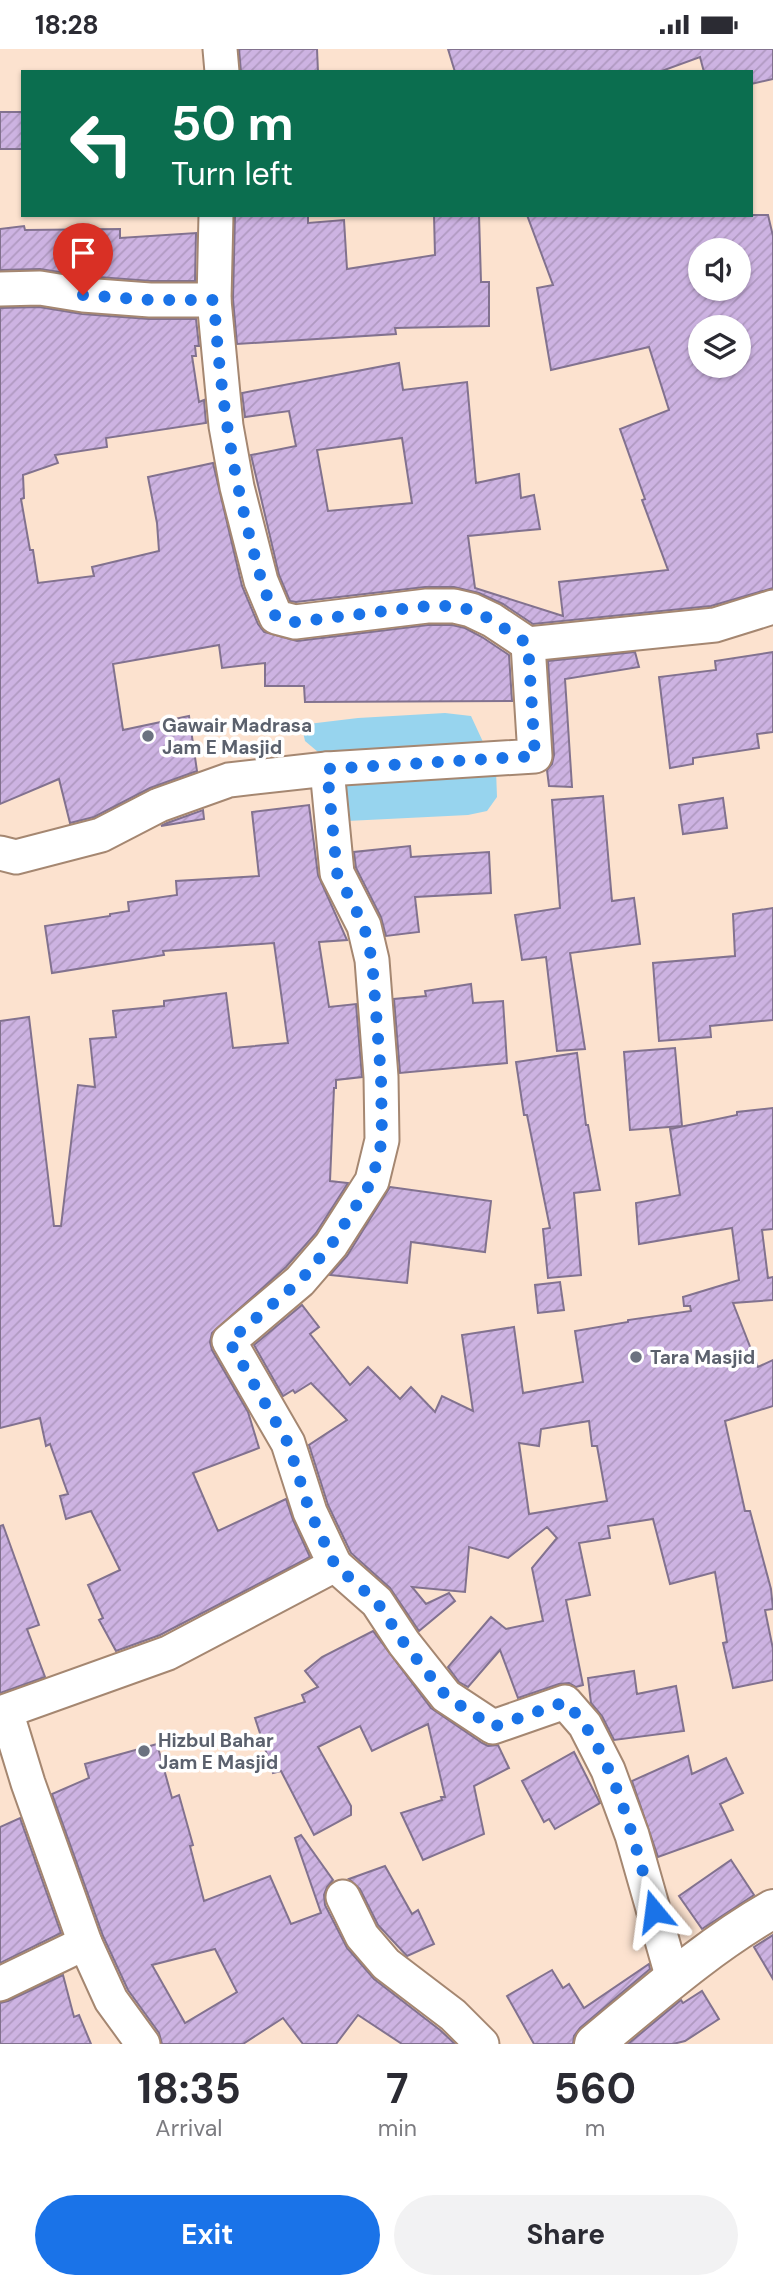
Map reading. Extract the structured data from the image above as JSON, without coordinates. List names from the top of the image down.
{
  "places": ["Gawair Madrasa Jam E Masjid", "Tara Masjid", "Hizbul Bahar Jam E Masjid"],
  "page": {
    "status": "18:28",
    "turn": ["50 m", "Turn left"],
    "eta": [
      "18:35",
      "Arrival",
      "7",
      "min",
      "560",
      "m"
    ],
    "buttons": ["Exit", "Share"]
  }
}
